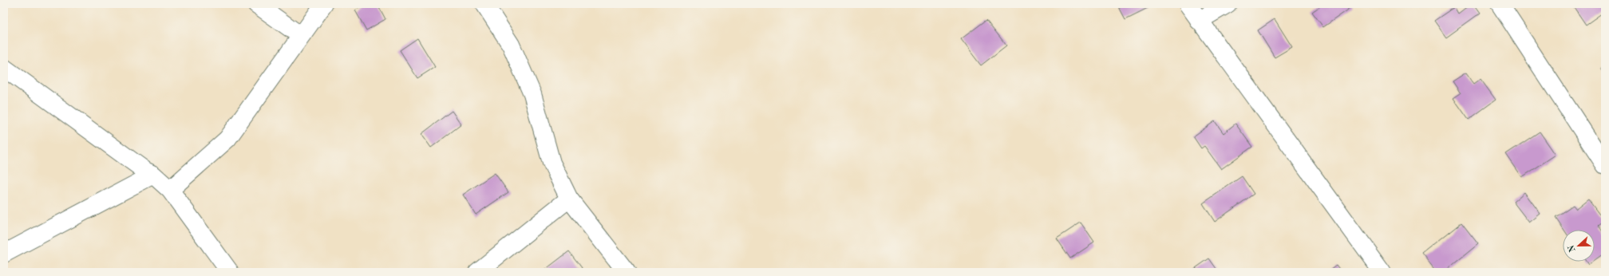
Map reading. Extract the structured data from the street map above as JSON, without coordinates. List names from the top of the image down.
{
  "north": "left"
}
